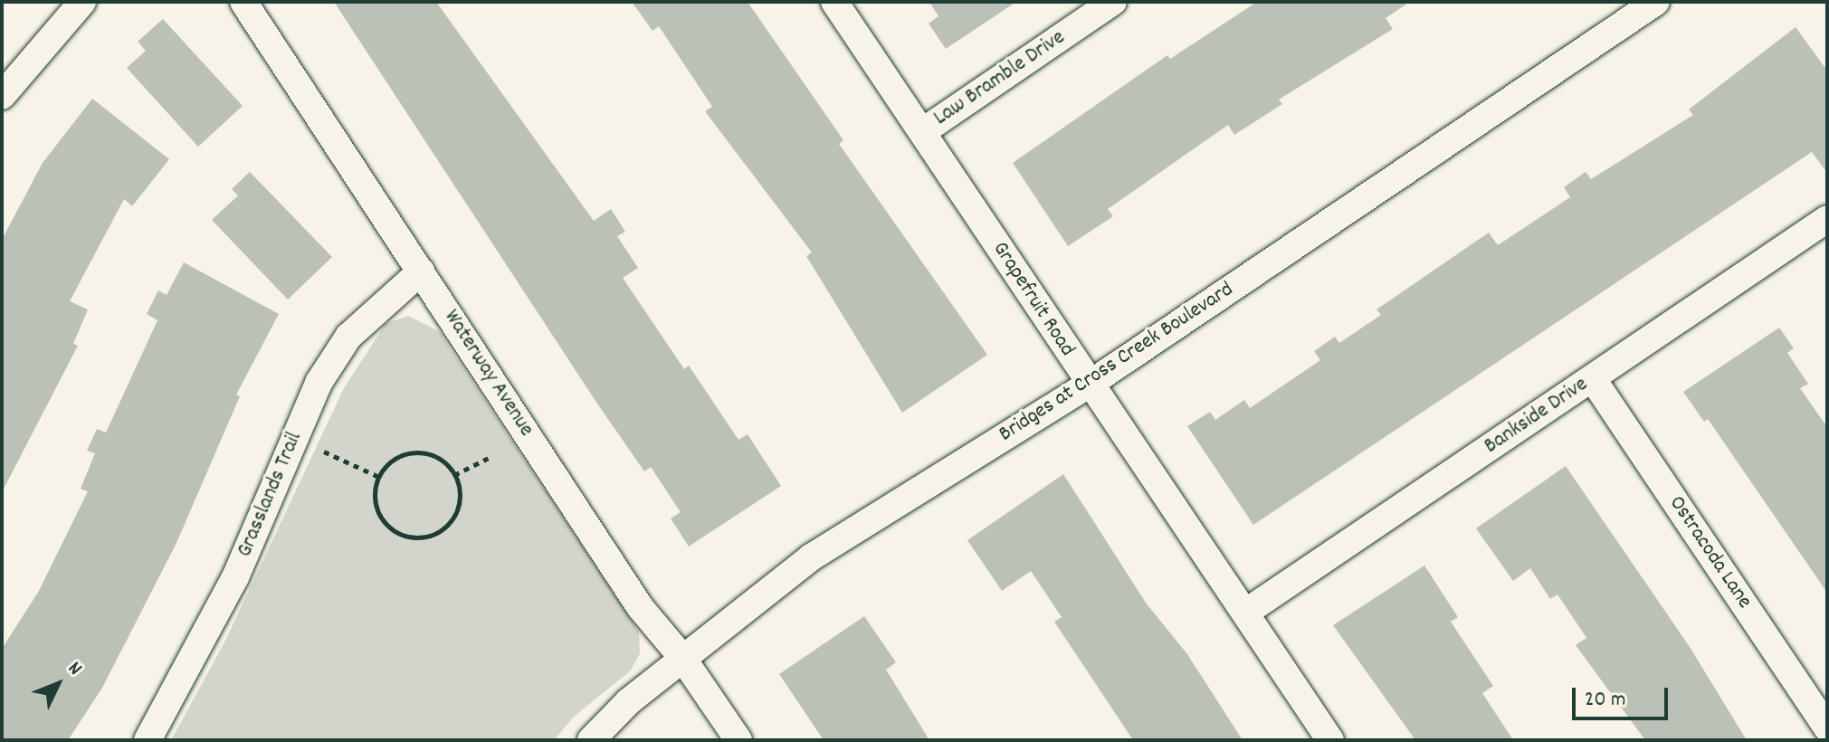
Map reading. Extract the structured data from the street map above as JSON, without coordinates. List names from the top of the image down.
{
  "streets": {
    "street": [
      "Law Bramble Drive",
      "Grapefruit Road",
      "Bridges at Cross Creek Boulevard",
      "Waterway Avenue",
      "Bankside Drive",
      "Grasslands Trail",
      "Ostracoda Lane"
    ]
  },
  "crossings": [
    ["Law Bramble Drive", "Grapefruit Road"],
    ["Grapefruit Road", "Bridges at Cross Creek Boulevard"],
    ["Grapefruit Road", "Bankside Drive"],
    ["Bridges at Cross Creek Boulevard", "Waterway Avenue"],
    ["Waterway Avenue", "Grasslands Trail"],
    ["Bankside Drive", "Ostracoda Lane"]
  ],
  "scale_bar": "20 m",
  "north": "top right"
}
